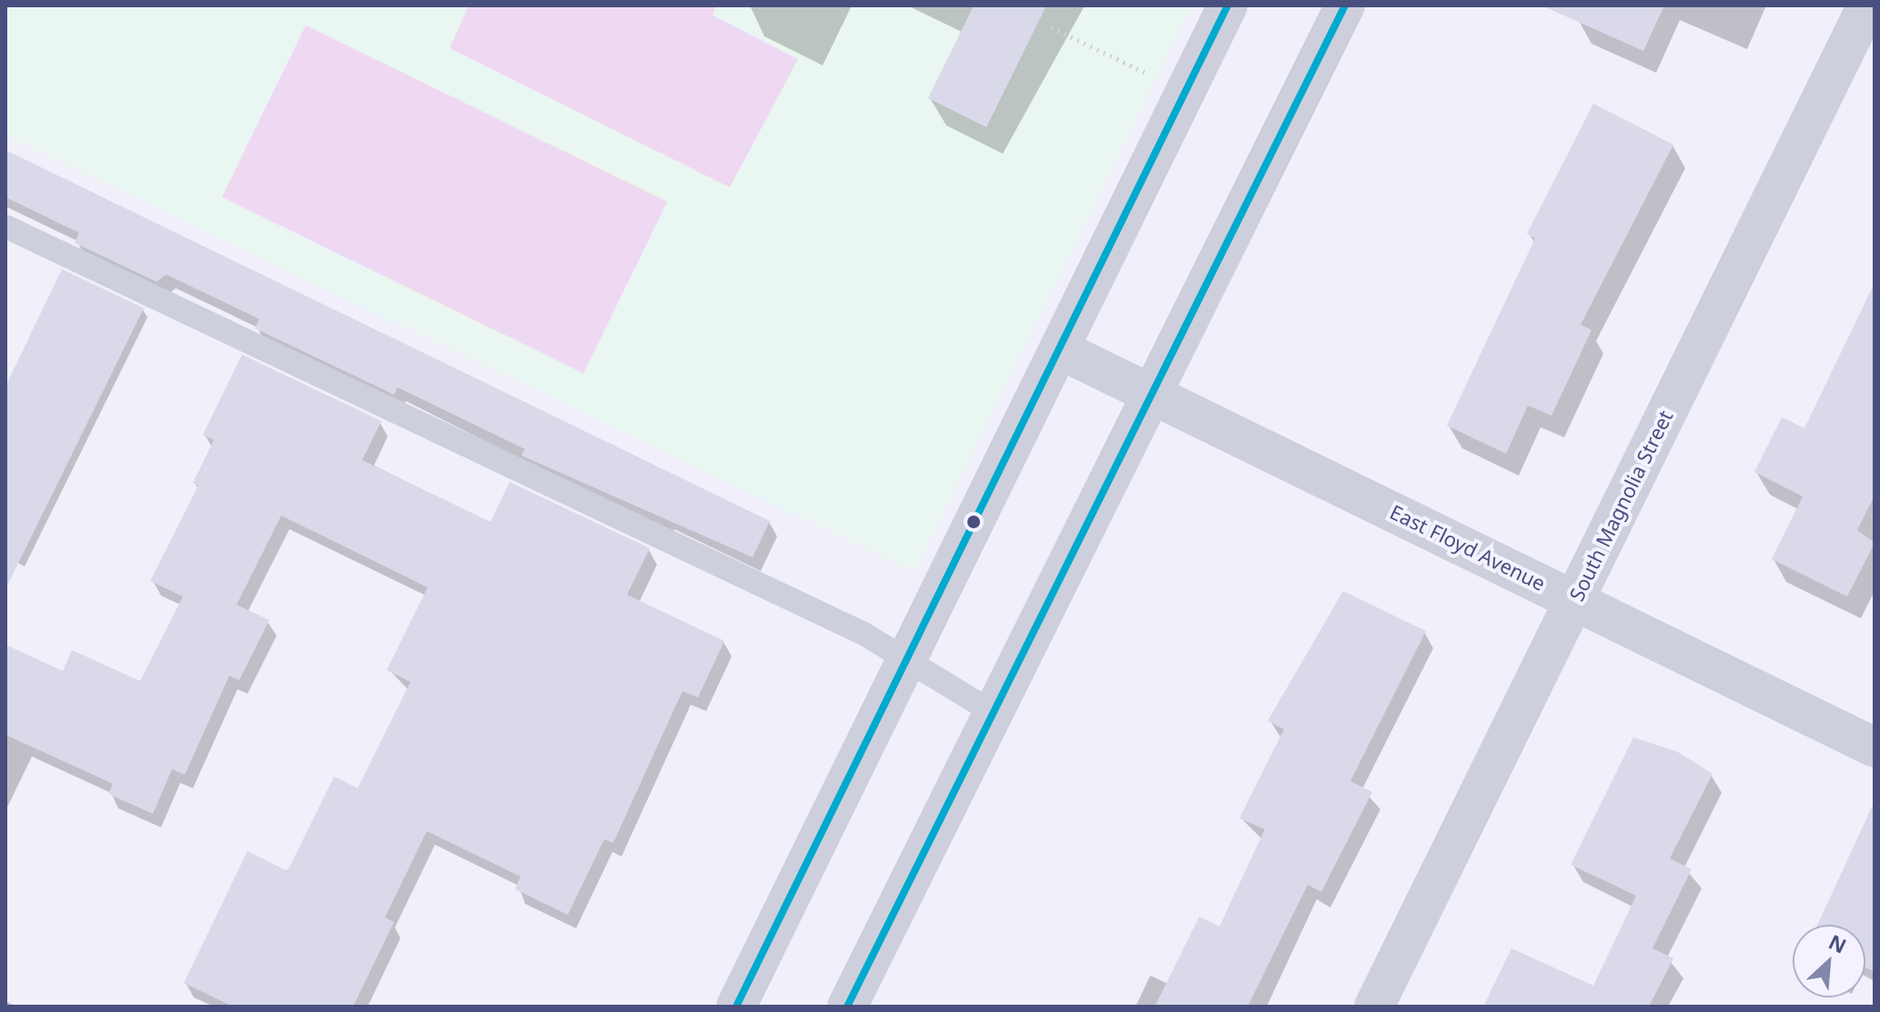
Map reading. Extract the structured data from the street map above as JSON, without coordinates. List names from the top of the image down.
{
  "streets": {
    "main road": ["South Magnolia Street", "East Floyd Avenue"]
  },
  "crossings": [
    ["South Magnolia Street", "East Floyd Avenue"]
  ],
  "north": "top right"
}
